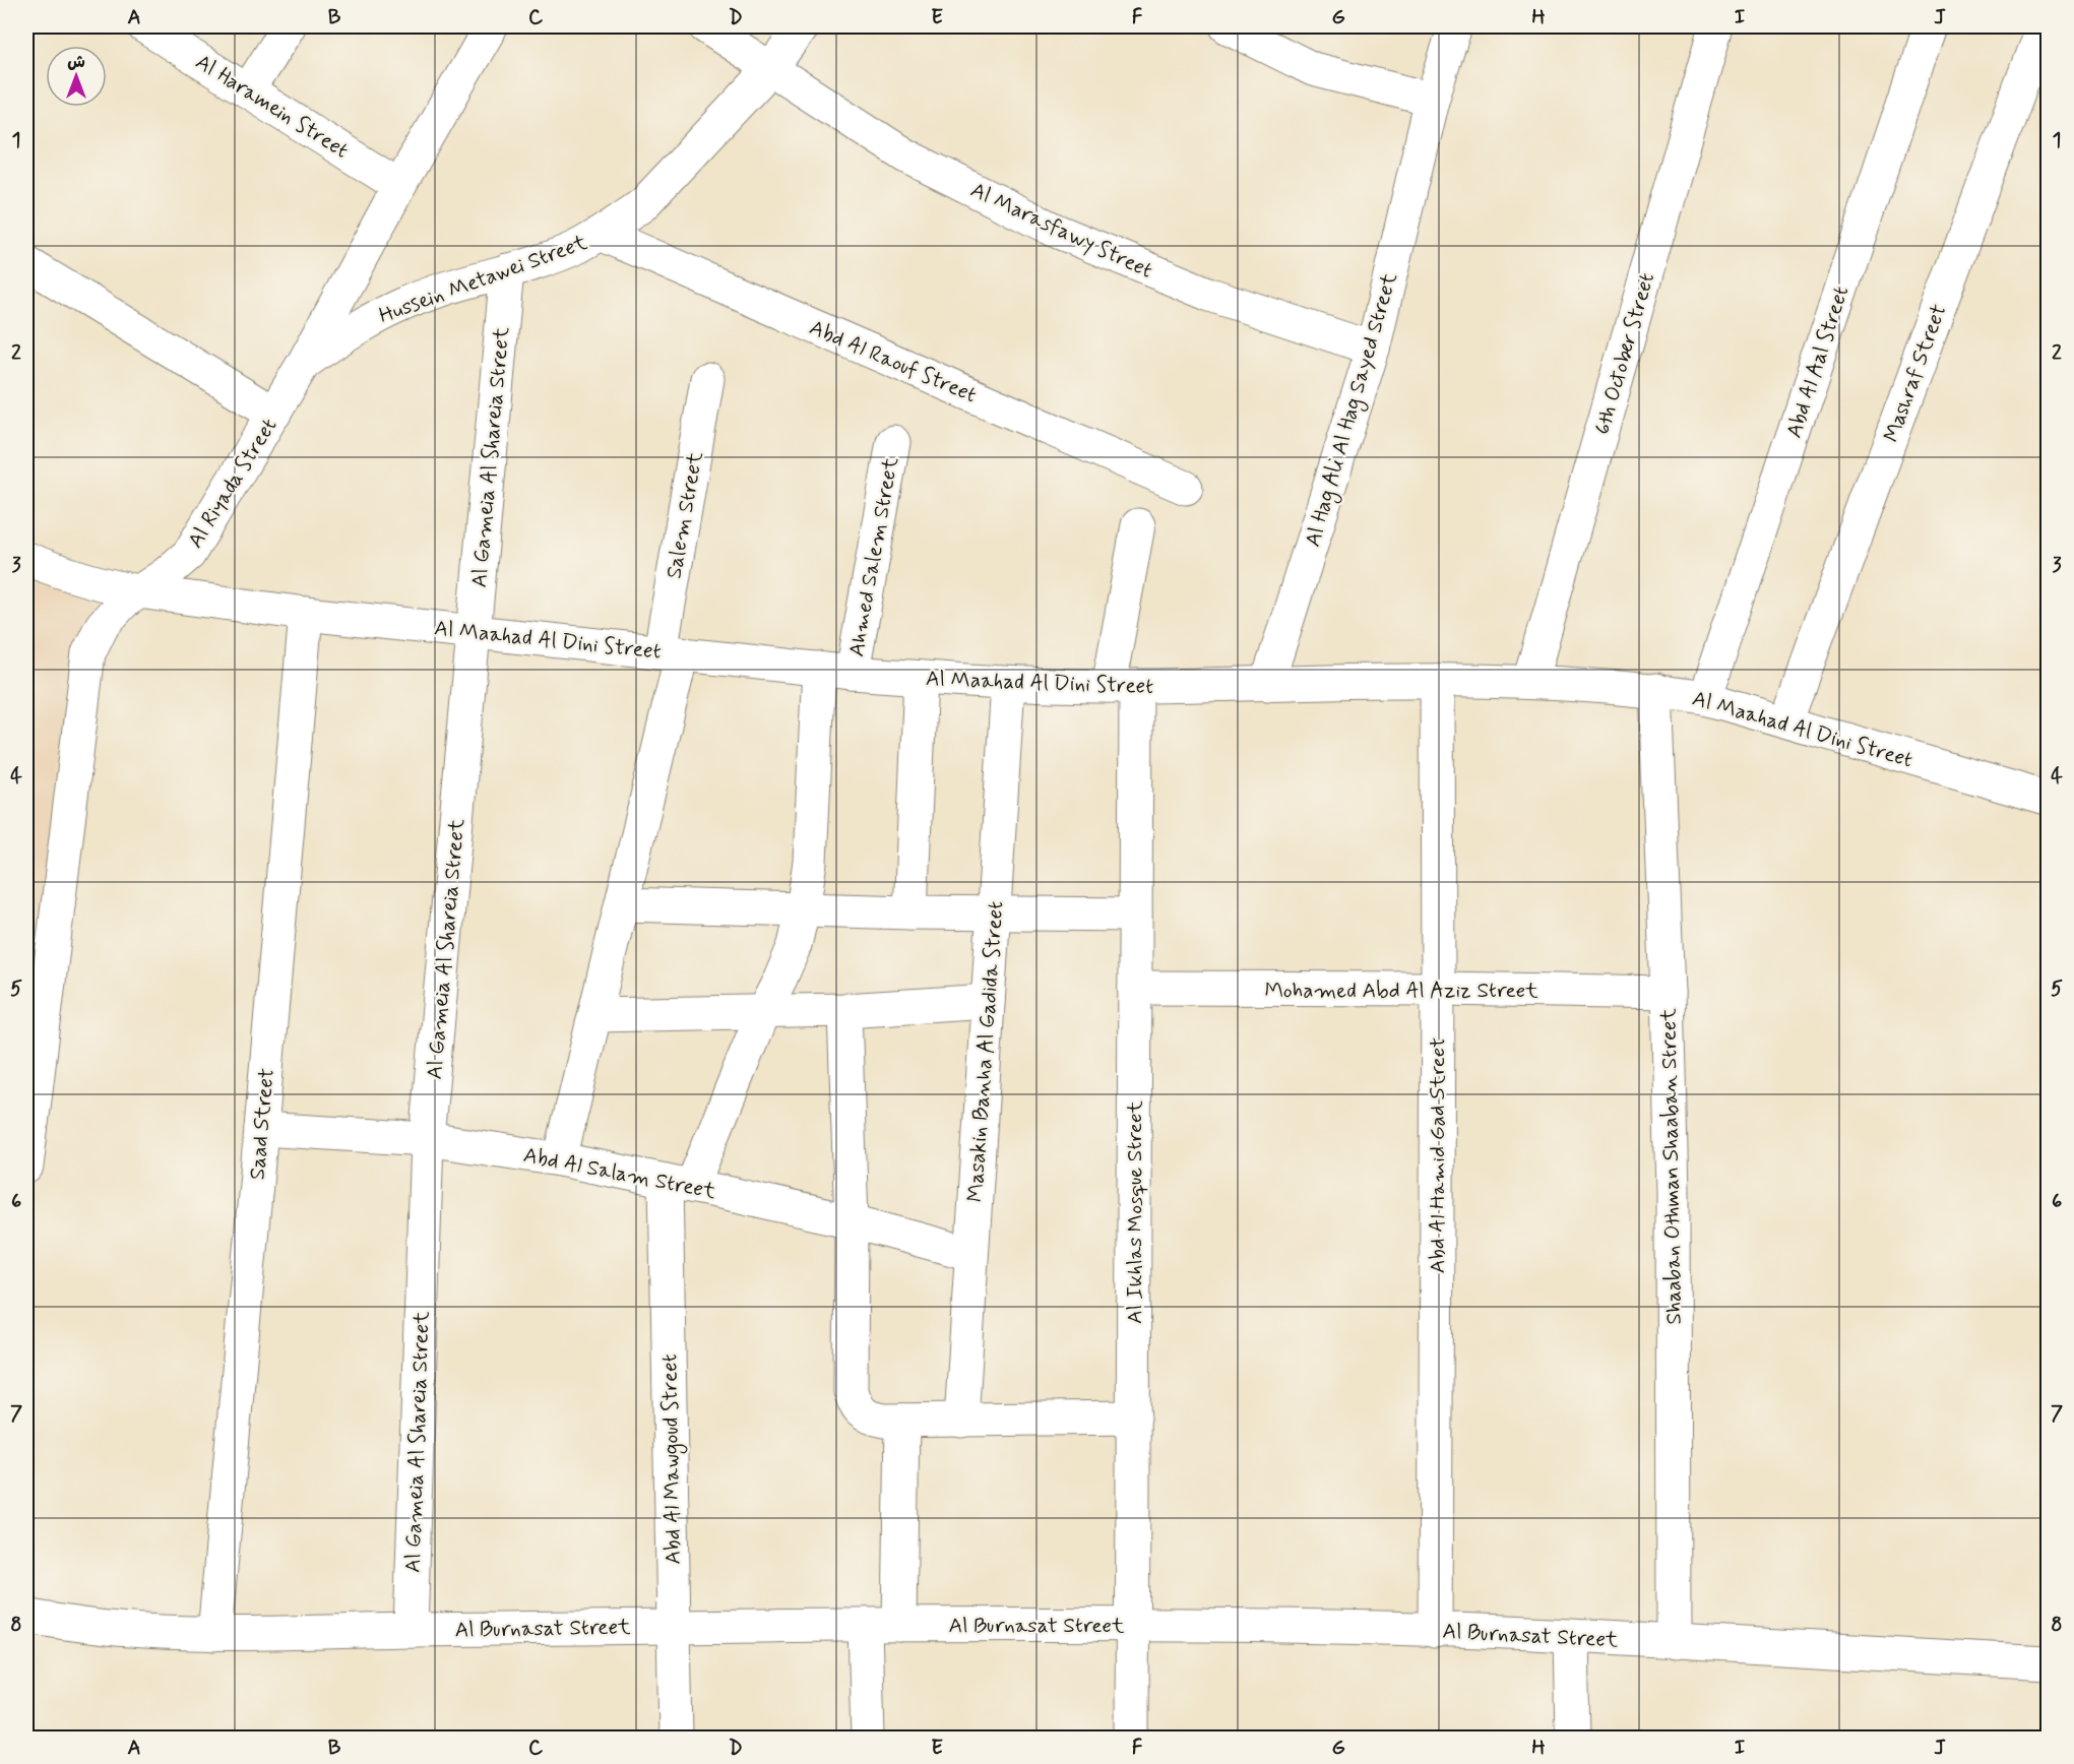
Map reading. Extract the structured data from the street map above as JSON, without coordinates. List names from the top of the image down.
{
  "streets": {
    "street": [
      "Al Haramein Street",
      "Al Marasfawy Street",
      "Hussein Metawei Street",
      "6th October Street",
      "Abd Al Raouf Street",
      "Abd Al Aal Street",
      "Mashraf Street",
      "Al Hag Ali Al Hag Sayed Street",
      "Al Gameia Al Shareia Street",
      "Al Riyada Street",
      "Salem Street",
      "Ahmed Salem Street",
      "Al Maahad Al Dini Street",
      "Mohamed Abd Al Aziz Street",
      "Masakin Banha Al Gadida Street",
      "Saad Street",
      "Abd Al Hamid Gad Street",
      "Shaaban Othman Shaaban Street",
      "Abd Al Salam Street",
      "Al Ikhlas Mosque Street",
      "Abd Al Mawgoud Street",
      "Al Burnasat Street"
    ]
  },
  "crossings": [
    ["Al Haramein Street", "Al Riyada Street"],
    ["Al Marasfawy Street", "Hussein Metawei Street"],
    ["Al Marasfawy Street", "Al Hag Ali Al Hag Sayed Street"],
    ["Hussein Metawei Street", "Abd Al Raouf Street"],
    ["Hussein Metawei Street", "Al Gameia Al Shareia Street"],
    ["Hussein Metawei Street", "Al Riyada Street"],
    ["6th October Street", "Al Maahad Al Dini Street"],
    ["Abd Al Aal Street", "Al Maahad Al Dini Street"],
    ["Mashraf Street", "Al Maahad Al Dini Street"],
    ["Al Hag Ali Al Hag Sayed Street", "Al Maahad Al Dini Street"],
    ["Al Gameia Al Shareia Street", "Al Maahad Al Dini Street"],
    ["Al Gameia Al Shareia Street", "Abd Al Salam Street"],
    ["Al Gameia Al Shareia Street", "Al Burnasat Street"],
    ["Al Riyada Street", "Al Maahad Al Dini Street"],
    ["Salem Street", "Al Maahad Al Dini Street"],
    ["Salem Street", "Abd Al Salam Street"],
    ["Ahmed Salem Street", "Al Maahad Al Dini Street"],
    ["Al Maahad Al Dini Street", "Masakin Banha Al Gadida Street"],
    ["Al Maahad Al Dini Street", "Saad Street"],
    ["Al Maahad Al Dini Street", "Abd Al Hamid Gad Street"],
    ["Al Maahad Al Dini Street", "Shaaban Othman Shaaban Street"],
    ["Al Maahad Al Dini Street", "Al Ikhlas Mosque Street"],
    ["Mohamed Abd Al Aziz Street", "Abd Al Hamid Gad Street"],
    ["Mohamed Abd Al Aziz Street", "Shaaban Othman Shaaban Street"],
    ["Mohamed Abd Al Aziz Street", "Al Ikhlas Mosque Street"],
    ["Masakin Banha Al Gadida Street", "Abd Al Salam Street"],
    ["Saad Street", "Abd Al Salam Street"],
    ["Saad Street", "Al Burnasat Street"],
    ["Abd Al Hamid Gad Street", "Al Burnasat Street"],
    ["Shaaban Othman Shaaban Street", "Al Burnasat Street"],
    ["Abd Al Salam Street", "Abd Al Mawgoud Street"],
    ["Al Ikhlas Mosque Street", "Al Burnasat Street"],
    ["Abd Al Mawgoud Street", "Al Burnasat Street"]
  ],
  "north": "top",
  "grid": {
    "columns": [
      "A",
      "B",
      "C",
      "D",
      "E",
      "F",
      "G",
      "H",
      "I",
      "J"
    ],
    "rows": [
      "1",
      "2",
      "3",
      "4",
      "5",
      "6",
      "7",
      "8"
    ]
  }
}
